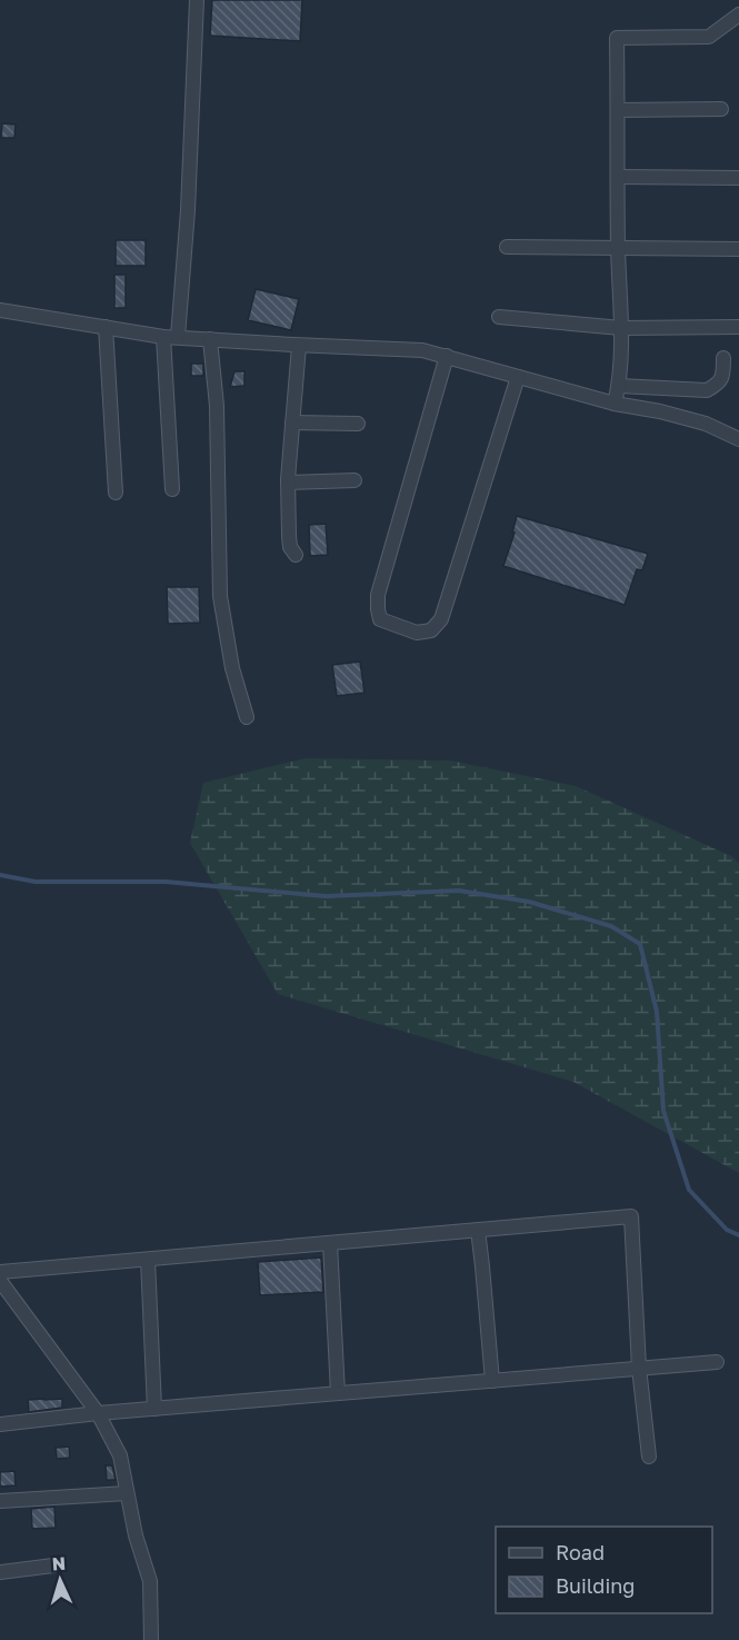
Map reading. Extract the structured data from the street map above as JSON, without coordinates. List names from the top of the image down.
{
  "legend": ["Road", "Building"],
  "north": "top"
}
